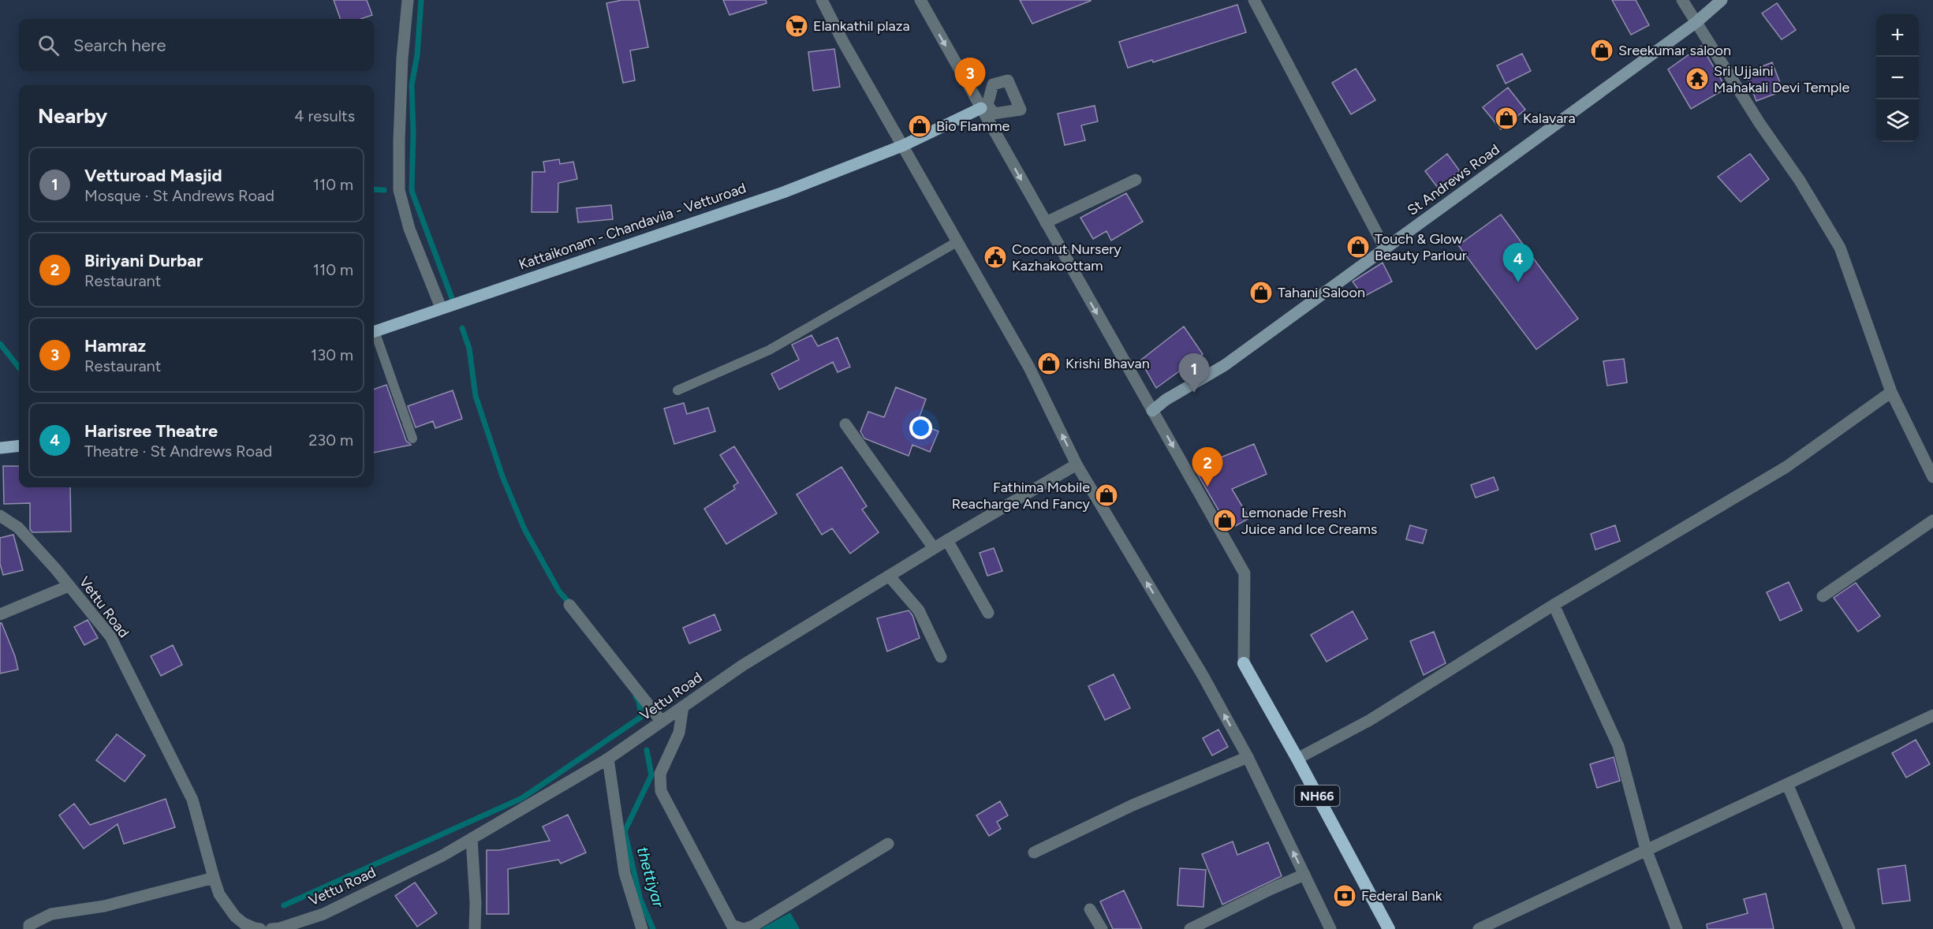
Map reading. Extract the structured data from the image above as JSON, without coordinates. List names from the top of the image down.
{
  "streets": {
    "highway": ["NH66"],
    "main road": ["St Andrews Road", "Kattaikonam - Chandavila - Vetturoad"],
    "street": ["Vettu Road"]
  },
  "water": ["thettiyar"],
  "places": {
    "supermarket": ["Elankathil plaza"],
    "shop": [
      "Sreekumar saloon",
      "Kalavara",
      "Bio Flamme",
      "Touch & Glow Beauty Parlour",
      "Tahani Saloon",
      "Krishi Bhavan",
      "Fathima Mobile Reacharge And Fancy",
      "Lemonade Fresh Juice and Ice Creams"
    ],
    "temple": ["Sri Ujjaini Mahakali Devi Temple"],
    "public building": ["Coconut Nursery Kazhakoottam"],
    "bank": ["Federal Bank"]
  },
  "page": {
    "map_buttons": ["+", "−"],
    "search": "Search here",
    "pins": [
      "3",
      "4",
      "1",
      "2"
    ],
    "heading": ["Nearby", "4 results"],
    "list": [
      {
        "mark": "1",
        "name": "Vetturoad Masjid",
        "note": "Mosque · St Andrews Road",
        "value": "110 m"
      },
      {
        "mark": "2",
        "name": "Biriyani Durbar",
        "note": "Restaurant",
        "value": "110 m"
      },
      {
        "mark": "3",
        "name": "Hamraz",
        "note": "Restaurant",
        "value": "130 m"
      },
      {
        "mark": "4",
        "name": "Harisree Theatre",
        "note": "Theatre · St Andrews Road",
        "value": "230 m"
      }
    ]
  }
}
